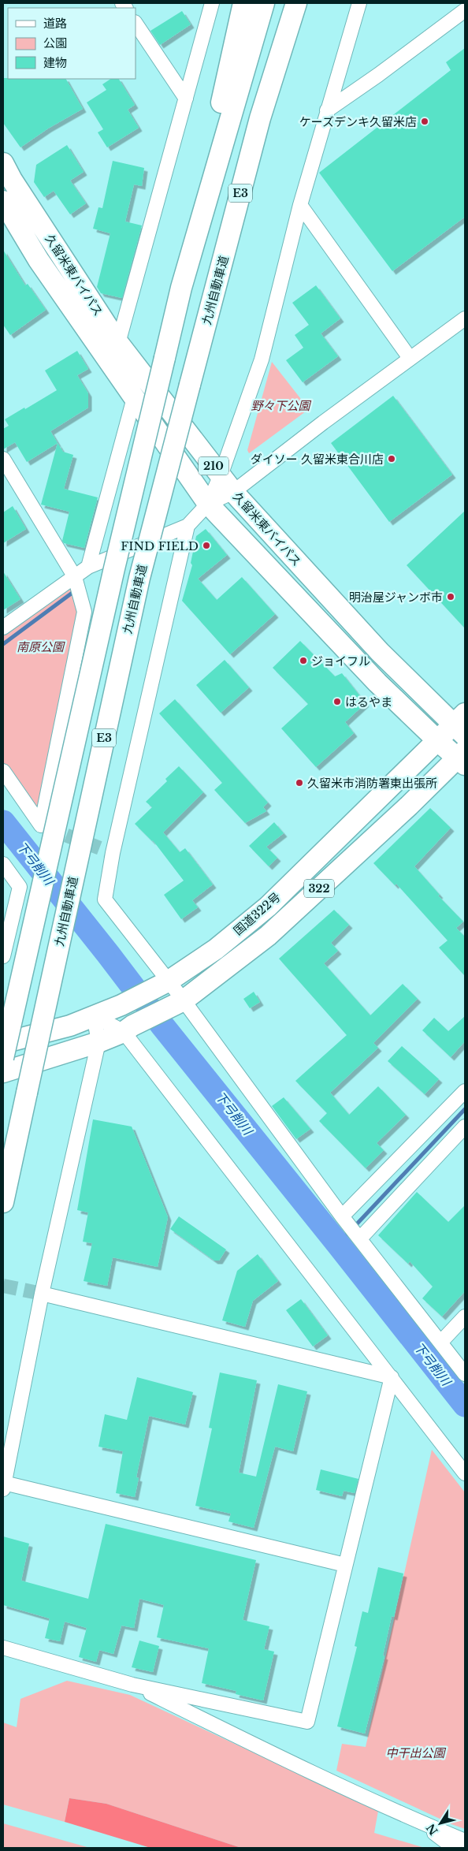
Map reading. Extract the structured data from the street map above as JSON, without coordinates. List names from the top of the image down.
{
  "streets": {
    "highway": [
      "E3",
      "久留米東バイパス",
      "九州自動車道",
      "210",
      "322",
      "国道322号"
    ]
  },
  "crossings": [
    ["久留米東バイパス", "国道322号"]
  ],
  "water": ["下弓削川"],
  "parks": ["野々下公園", "南原公園", "中干出公園"],
  "places": [
    "ケーズデンキ久留米店",
    "ダイソー 久留米東合川店",
    "FIND FIELD",
    "明治屋ジャンボ市",
    "ジョイフル",
    "はるやま",
    "久留米市消防署東出張所"
  ],
  "legend": ["道路", "公園", "建物"],
  "north": "bottom left"
}
